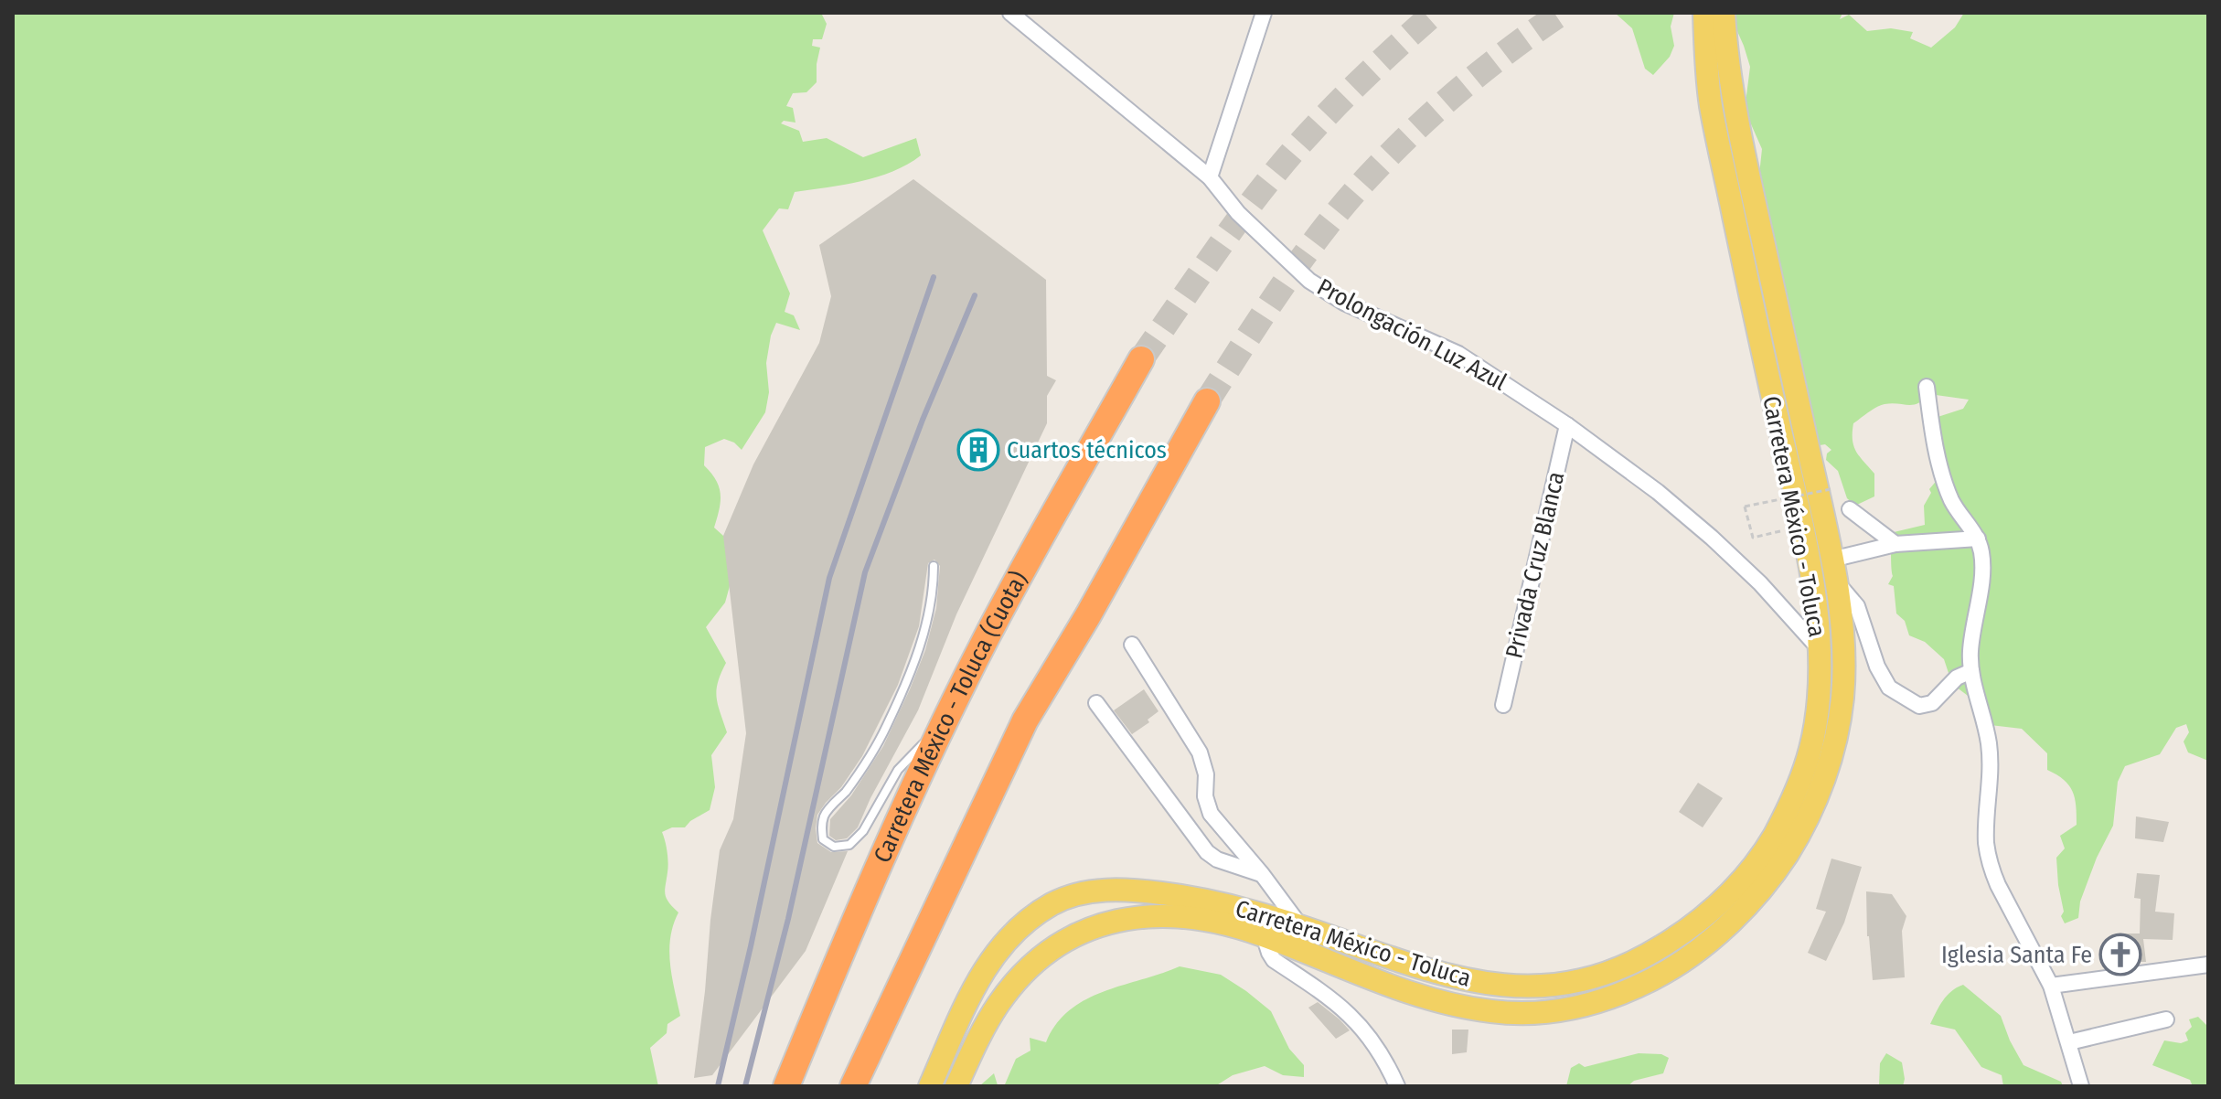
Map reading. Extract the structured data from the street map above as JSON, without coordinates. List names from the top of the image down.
{
  "streets": {
    "highway": ["Carretera México - Toluca (Cuota)"],
    "main road": ["Carretera México - Toluca"],
    "street": ["Prolongación Luz Azul", "Privada Cruz Blanca"]
  },
  "crossings": [
    ["Prolongación Luz Azul", "Carretera México - Toluca"],
    ["Prolongación Luz Azul", "Privada Cruz Blanca"]
  ],
  "places": {
    "building": ["Cuartos técnicos"],
    "church": ["Iglesia Santa Fe"]
  }
}
